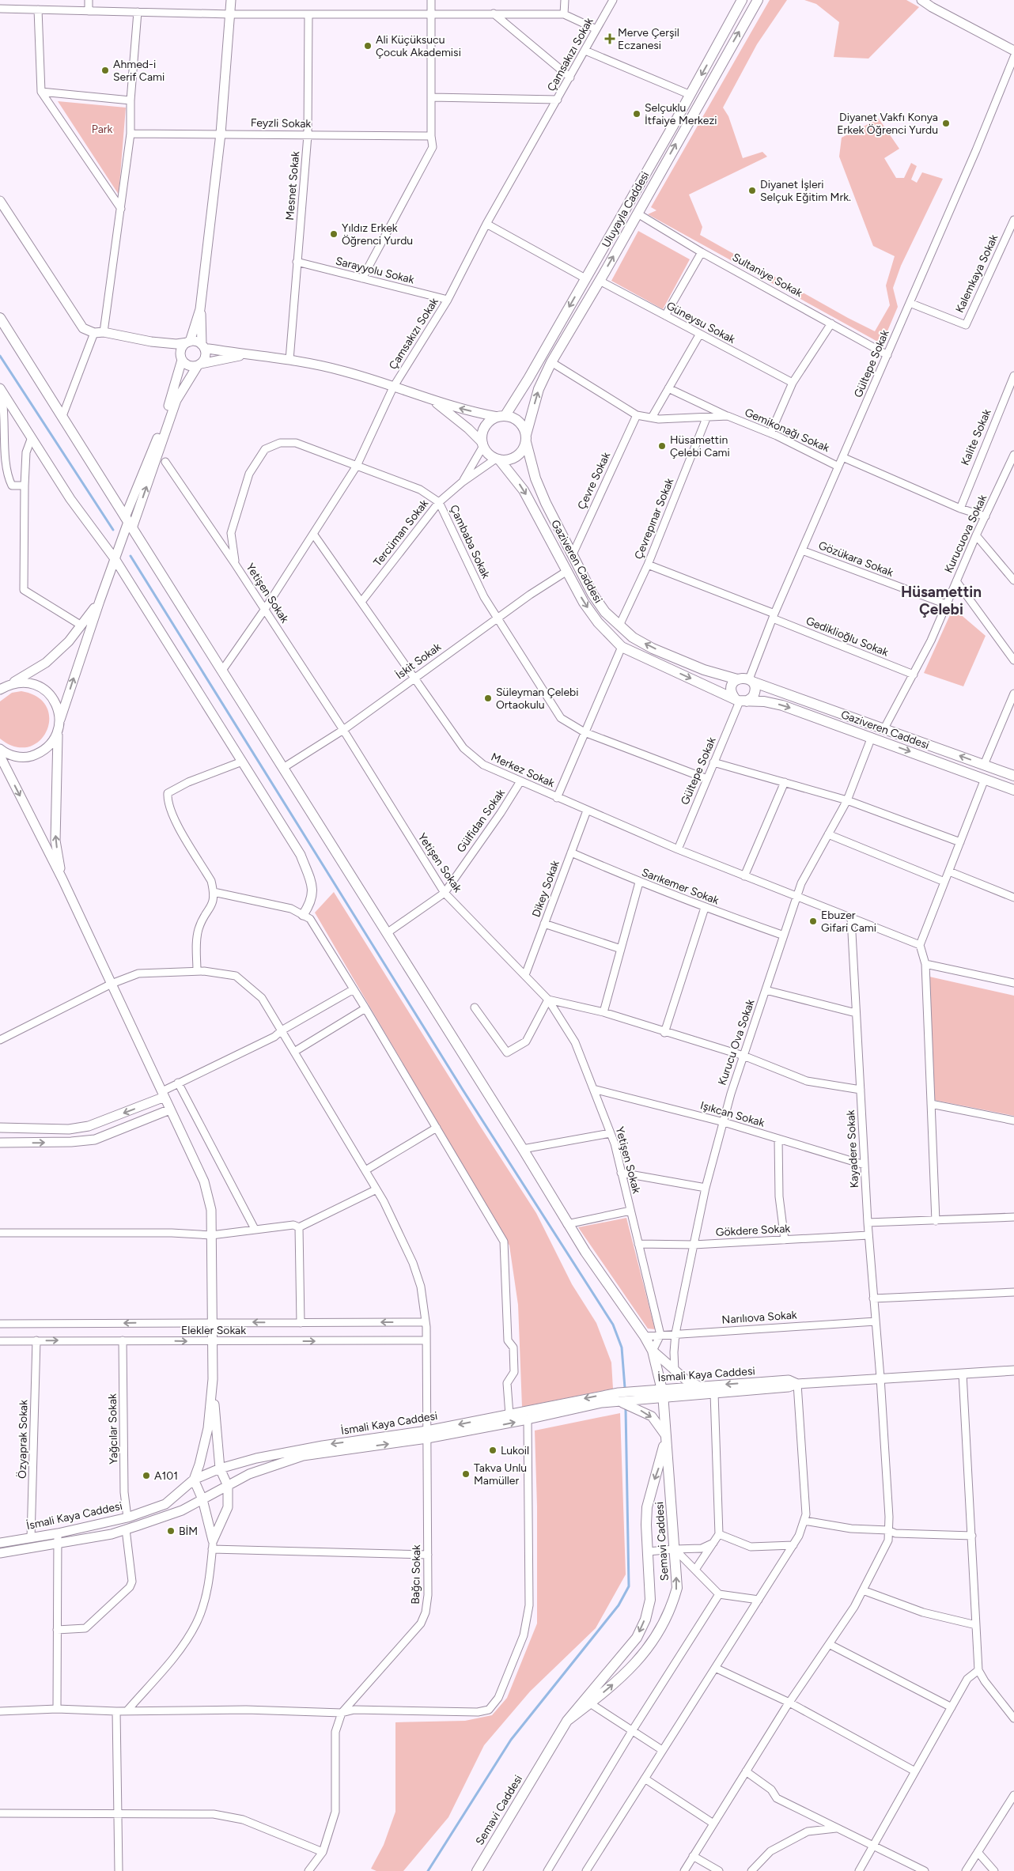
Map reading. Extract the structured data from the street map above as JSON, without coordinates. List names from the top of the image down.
{
  "streets": {
    "main road": ["Uluyayla Caddesi", "Gaziveren Caddesi", "Semavi Caddesi"],
    "street": [
      "Çamsakızı Sokak",
      "Feyzli Sokak",
      "Mesnet Sokak",
      "Sarayyolu Sokak",
      "Kalemkaya Sokak",
      "Sultaniye Sokak",
      "Güneysu Sokak",
      "Gültepe Sokak",
      "Gemikonağı Sokak",
      "Kalite Sokak",
      "Çevre Sokak",
      "Çevrepınar Sokak",
      "Tercüman Sokak",
      "Kurucuova Sokak",
      "Çambaba Sokak",
      "Gözükara Sokak",
      "Yetişen Sokak",
      "Gediklioğlu Sokak",
      "İskit Sokak",
      "Merkez Sokak",
      "Gülfidan Sokak",
      "Sarıkemer Sokak",
      "Dikey Sokak",
      "Kurucu Ova Sokak",
      "Işıkcan Sokak",
      "Kayadere Sokak",
      "Gökdere Sokak",
      "Narılıova Sokak",
      "Elekler Sokak",
      "İsmali Kaya Caddesi",
      "Yağcılar Sokak",
      "Özyaprak Sokak",
      "Bağcı Sokak"
    ]
  },
  "crossings": [
    ["Çamsakızı Sokak", "Sarayyolu Sokak"],
    ["Çamsakızı Sokak", "Çambaba Sokak"],
    ["Çamsakızı Sokak", "Yetişen Sokak"],
    ["Çamsakızı Sokak", "Merkez Sokak"],
    ["Çamsakızı Sokak", "Semavi Caddesi"],
    ["Feyzli Sokak", "Mesnet Sokak"],
    ["Mesnet Sokak", "Sarayyolu Sokak"],
    ["Uluyayla Caddesi", "Sultaniye Sokak"],
    ["Uluyayla Caddesi", "Güneysu Sokak"],
    ["Uluyayla Caddesi", "Gemikonağı Sokak"],
    ["Uluyayla Caddesi", "Tercüman Sokak"],
    ["Uluyayla Caddesi", "Gaziveren Caddesi"],
    ["Kalemkaya Sokak", "Gültepe Sokak"],
    ["Sultaniye Sokak", "Gültepe Sokak"],
    ["Gültepe Sokak", "Gemikonağı Sokak"],
    ["Gültepe Sokak", "Çambaba Sokak"],
    ["Gültepe Sokak", "Gözükara Sokak"],
    ["Gültepe Sokak", "Gaziveren Caddesi"],
    ["Gültepe Sokak", "Gediklioğlu Sokak"],
    ["Gültepe Sokak", "Merkez Sokak"],
    ["Gemikonağı Sokak", "Çevre Sokak"],
    ["Gemikonağı Sokak", "Çevrepınar Sokak"],
    ["Çevre Sokak", "Gaziveren Caddesi"],
    ["Çevrepınar Sokak", "Gaziveren Caddesi"],
    ["Çevrepınar Sokak", "Gediklioğlu Sokak"],
    ["Tercüman Sokak", "Çambaba Sokak"],
    ["Tercüman Sokak", "Gaziveren Caddesi"],
    ["Tercüman Sokak", "Merkez Sokak"],
    ["Kurucuova Sokak", "Gözükara Sokak"],
    ["Kurucuova Sokak", "Gaziveren Caddesi"],
    ["Kurucuova Sokak", "Gediklioğlu Sokak"],
    ["Çambaba Sokak", "Yetişen Sokak"],
    ["Çambaba Sokak", "İskit Sokak"],
    ["Gaziveren Caddesi", "İskit Sokak"],
    ["Gaziveren Caddesi", "Kurucu Ova Sokak"],
    ["Yetişen Sokak", "İskit Sokak"],
    ["Yetişen Sokak", "Gülfidan Sokak"],
    ["Yetişen Sokak", "Dikey Sokak"],
    ["Yetişen Sokak", "Işıkcan Sokak"],
    ["Yetişen Sokak", "Gökdere Sokak"],
    ["Yetişen Sokak", "Narılıova Sokak"],
    ["İskit Sokak", "Merkez Sokak"],
    ["İskit Sokak", "Semavi Caddesi"],
    ["Merkez Sokak", "Gülfidan Sokak"],
    ["Merkez Sokak", "Dikey Sokak"],
    ["Merkez Sokak", "Kurucu Ova Sokak"],
    ["Merkez Sokak", "Kayadere Sokak"],
    ["Gülfidan Sokak", "Semavi Caddesi"],
    ["Sarıkemer Sokak", "Dikey Sokak"],
    ["Sarıkemer Sokak", "Kurucu Ova Sokak"],
    ["Kurucu Ova Sokak", "Işıkcan Sokak"],
    ["Kurucu Ova Sokak", "Gökdere Sokak"],
    ["Kurucu Ova Sokak", "Narılıova Sokak"],
    ["Işıkcan Sokak", "Kayadere Sokak"],
    ["Kayadere Sokak", "Gökdere Sokak"],
    ["Kayadere Sokak", "Narılıova Sokak"],
    ["Kayadere Sokak", "İsmali Kaya Caddesi"],
    ["Narılıova Sokak", "Semavi Caddesi"],
    ["Elekler Sokak", "Yağcılar Sokak"],
    ["Elekler Sokak", "Özyaprak Sokak"],
    ["Elekler Sokak", "Bağcı Sokak"],
    ["İsmali Kaya Caddesi", "Yağcılar Sokak"],
    ["İsmali Kaya Caddesi", "Özyaprak Sokak"],
    ["İsmali Kaya Caddesi", "Semavi Caddesi"],
    ["İsmali Kaya Caddesi", "Bağcı Sokak"]
  ],
  "districts": ["Hüsamettin Çelebi"],
  "parks": ["Park"],
  "places": {
    "health": ["Merve Çerşil Eczanesi"],
    "other": [
      "Ali Küçüksucu Çocuk Akademisi",
      "Ahmed-i Serif Cami",
      "Selçuklu İtfaiye Merkezi",
      "Diyanet Vakfı Konya Erkek Öğrenci Yurdu",
      "Diyanet İşleri Selçuk Eğitim Mrk.",
      "Yıldız Erkek Öğrenci Yurdu",
      "Hüsamettin Çelebi Cami",
      "Süleyman Çelebi Ortaokulu",
      "Ebuzer Gifari Cami",
      "Lukoil",
      "Takva Unlu Mamüller",
      "A101",
      "BİM"
    ]
  }
}
